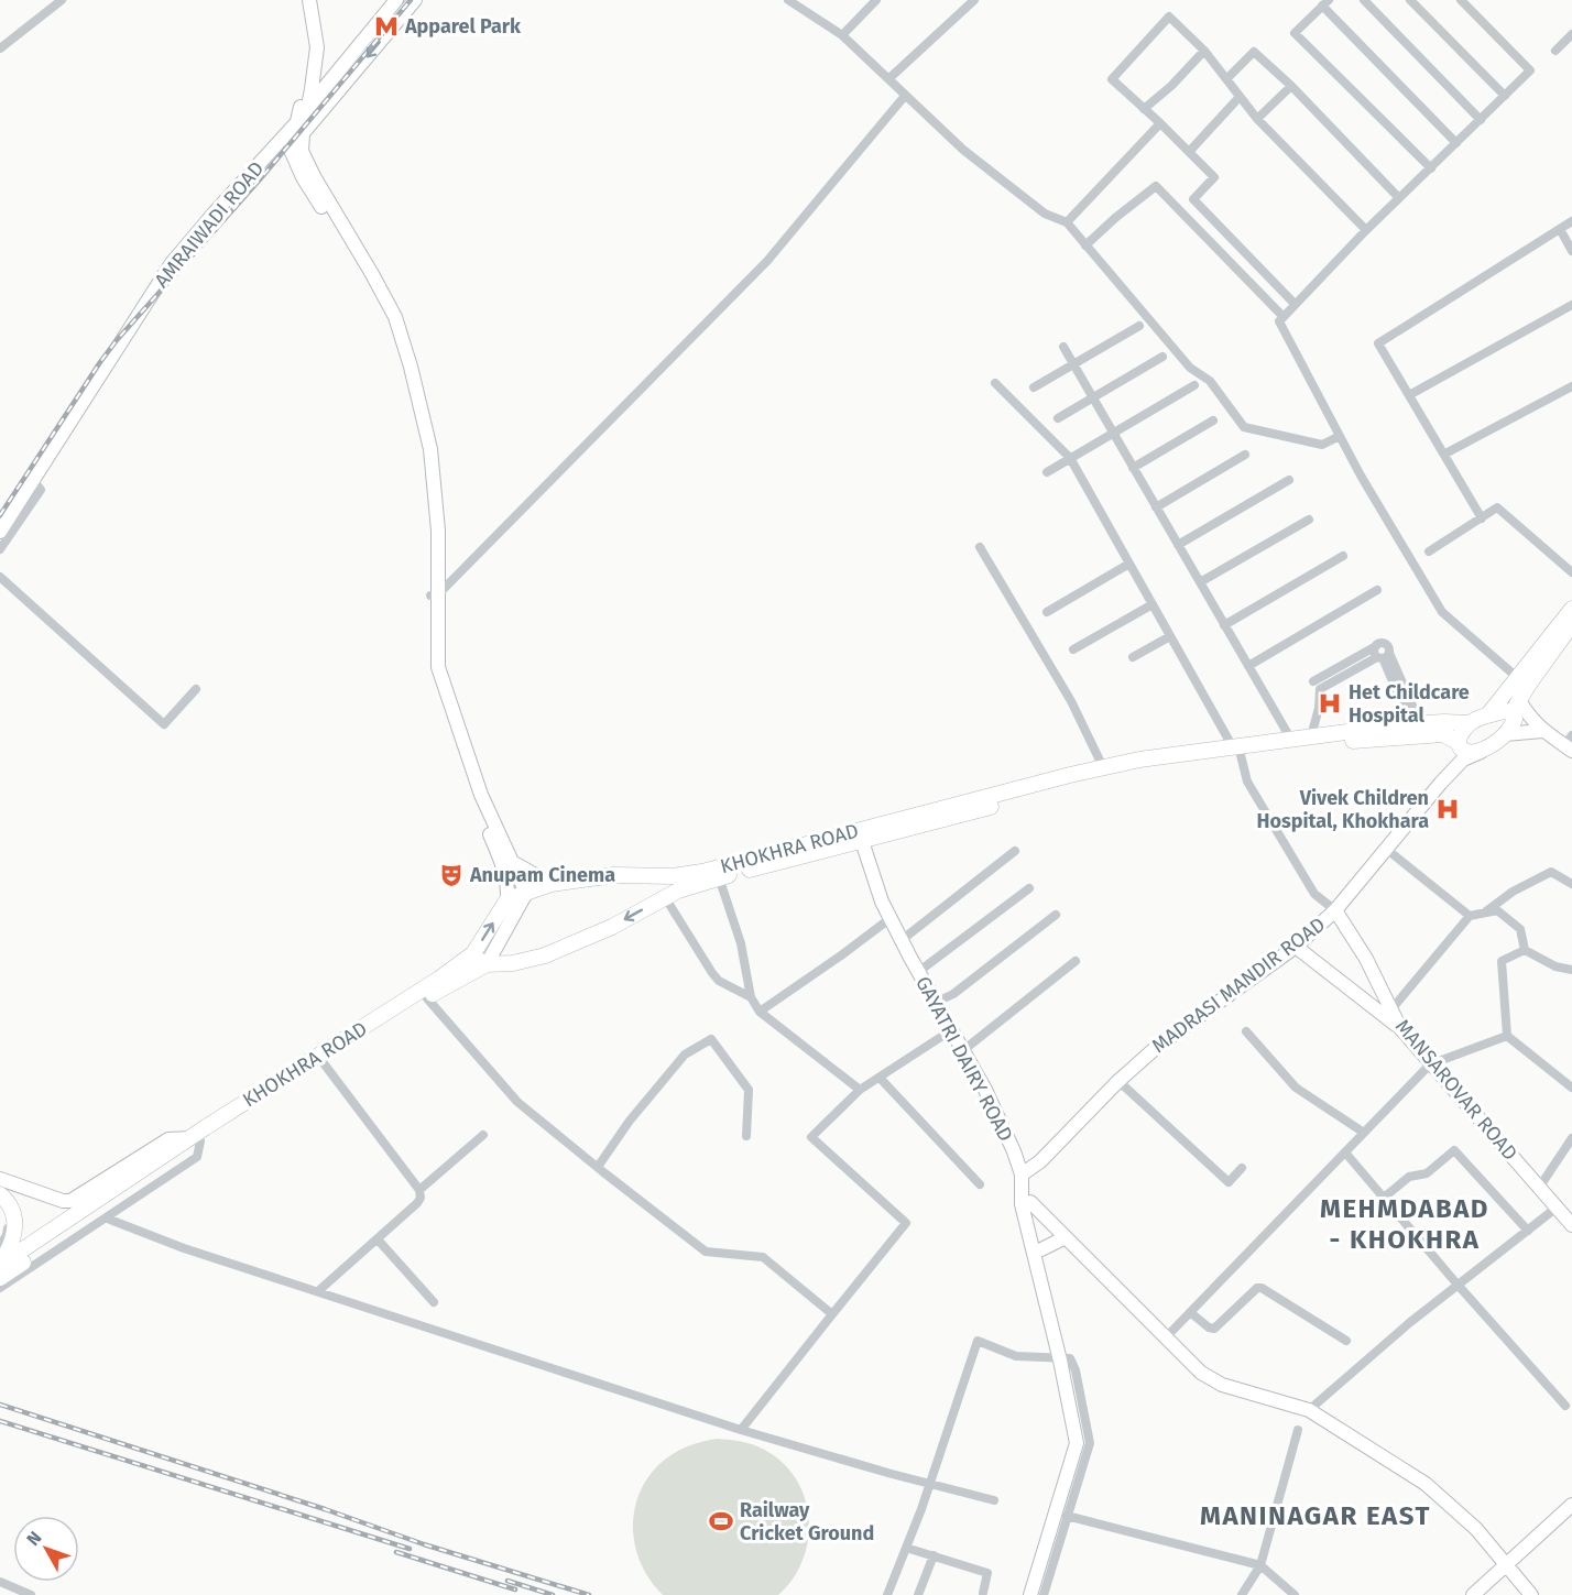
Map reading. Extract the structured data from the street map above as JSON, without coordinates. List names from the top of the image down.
{
  "streets": {
    "main road": ["KHOKHRA ROAD"],
    "street": [
      "AMRAIWADI ROAD",
      "MADRASI MANDIR ROAD",
      "GAYATRI DAIRY ROAD",
      "MANSAROVAR ROAD"
    ]
  },
  "crossings": [
    ["KHOKHRA ROAD", "GAYATRI DAIRY ROAD"],
    ["MADRASI MANDIR ROAD", "GAYATRI DAIRY ROAD"],
    ["MADRASI MANDIR ROAD", "MANSAROVAR ROAD"]
  ],
  "districts": ["MEHMDABAD - KHOKHRA", "MANINAGAR EAST"],
  "places": {
    "metro station": ["Apparel Park"],
    "hospital": ["Het Childcare Hospital", "Vivek Children Hospital, Khokhara"],
    "theatre": ["Anupam Cinema"],
    "sports": ["Railway Cricket Ground"]
  },
  "north": "top left"
}
